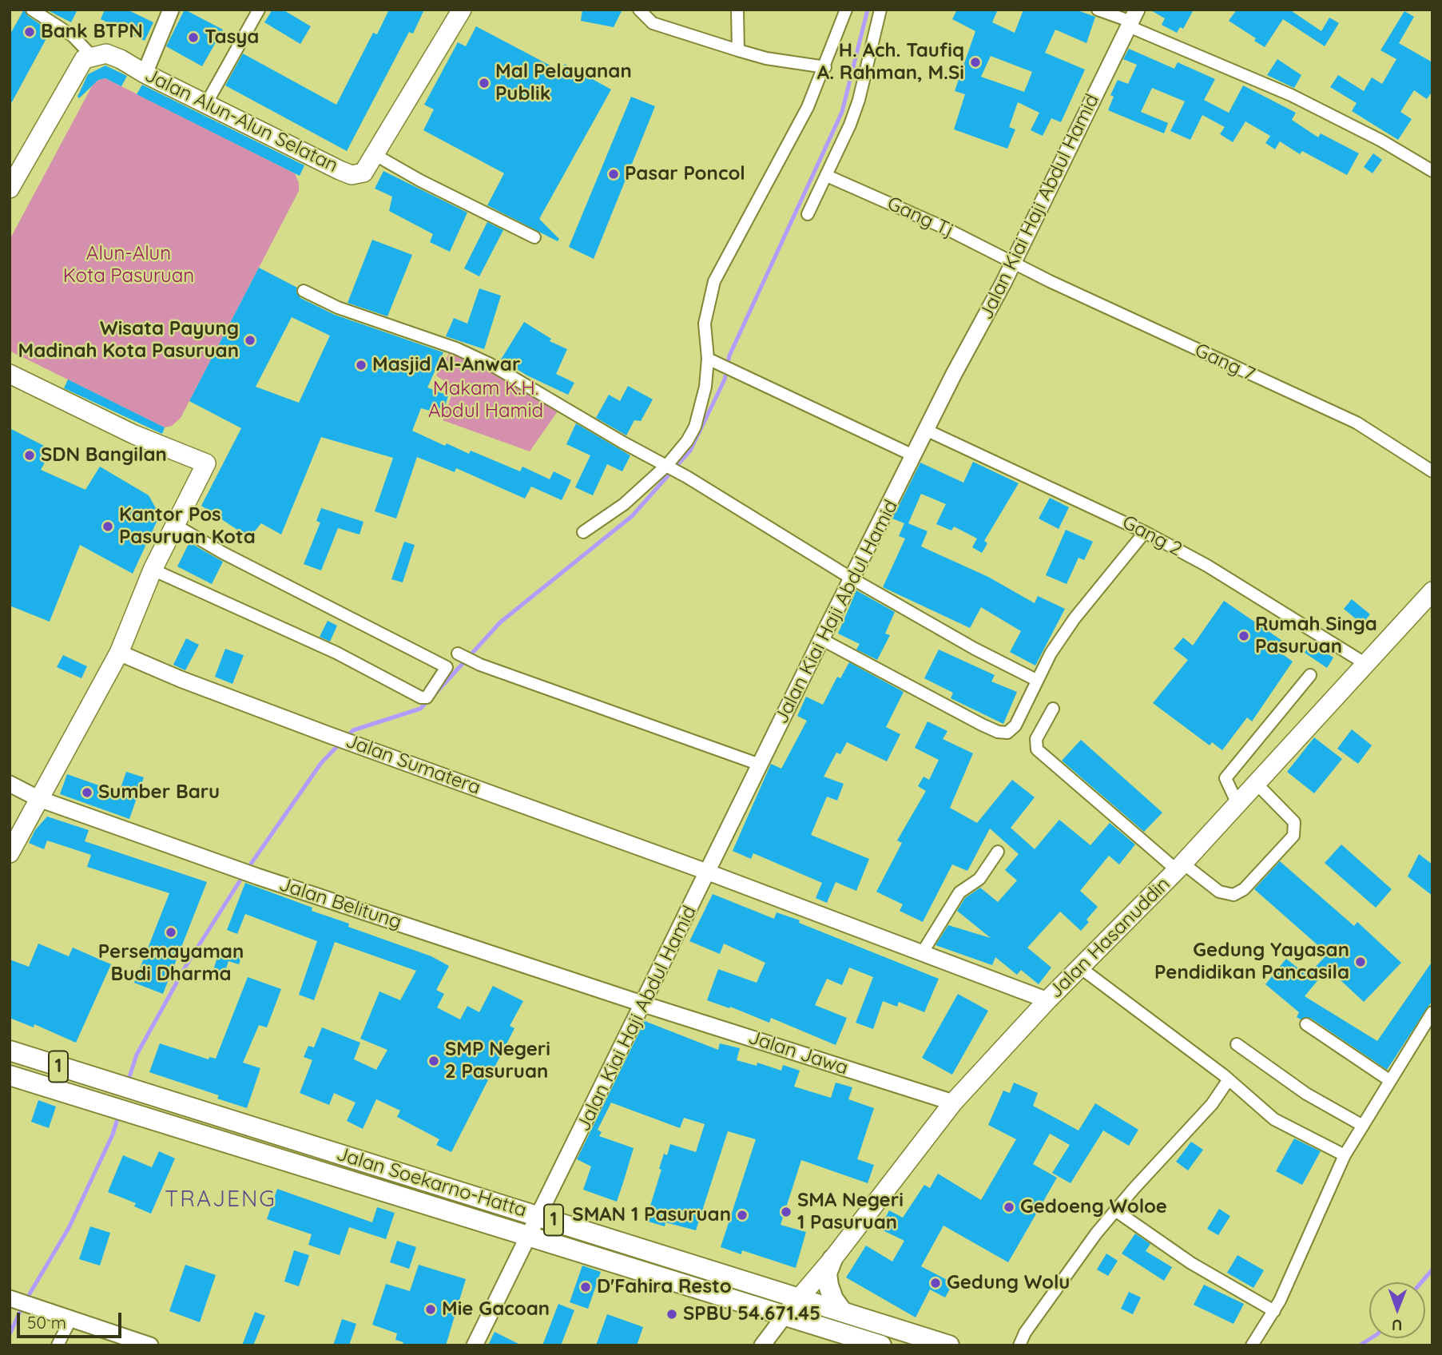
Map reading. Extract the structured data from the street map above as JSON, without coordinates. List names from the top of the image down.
{
  "streets": {
    "highway": ["1", "Jalan Soekarno-Hatta"],
    "main road": ["Jalan Alun-Alun Selatan", "Jalan Hasanuddin"],
    "street": [
      "Jalan Kiai Haji Abdul Hamid",
      "Gang Tj",
      "Gang 7",
      "Gang 2",
      "Jalan Sumatera",
      "Jalan Belitung",
      "Jalan Jawa"
    ]
  },
  "crossings": [
    ["Jalan Kiai Haji Abdul Hamid", "Gang Tj"],
    ["Jalan Kiai Haji Abdul Hamid", "Gang 7"],
    ["Jalan Kiai Haji Abdul Hamid", "Gang 2"],
    ["Jalan Kiai Haji Abdul Hamid", "Jalan Sumatera"],
    ["Jalan Kiai Haji Abdul Hamid", "Jalan Belitung"],
    ["Jalan Kiai Haji Abdul Hamid", "Jalan Jawa"],
    ["Jalan Kiai Haji Abdul Hamid", "Jalan Soekarno-Hatta"],
    ["Gang Tj", "Gang 7"],
    ["Gang 2", "Jalan Hasanuddin"],
    ["Jalan Sumatera", "Jalan Hasanuddin"],
    ["Jalan Belitung", "Jalan Jawa"],
    ["Jalan Hasanuddin", "Jalan Jawa"],
    ["Jalan Hasanuddin", "Jalan Soekarno-Hatta"]
  ],
  "districts": ["TRAJENG"],
  "parks": ["Alun-Alun Kota Pasuruan", "Makam K.H. Abdul Hamid"],
  "places": [
    "Bank BTPN",
    "Tasya",
    "H. Ach. Taufiq A. Rahman, M.Si",
    "Mal Pelayanan Publik",
    "Pasar Poncol",
    "Wisata Payung Madinah Kota Pasuruan",
    "Masjid Al-Anwar",
    "SDN Bangilan",
    "Kantor Pos Pasuruan Kota",
    "Rumah Singa Pasuruan",
    "Sumber Baru",
    "Persemayaman Budi Dharma",
    "Gedung Yayasan Pendidikan Pancasila",
    "SMP Negeri 2 Pasuruan",
    "Gedoeng Woloe",
    "SMA Negeri 1 Pasuruan",
    "SMAN 1 Pasuruan",
    "Gedung Wolu",
    "D'Fahira Resto",
    "Mie Gacoan",
    "SPBU 54.671.45"
  ],
  "scale_bar": "50 m",
  "north": "bottom"
}
